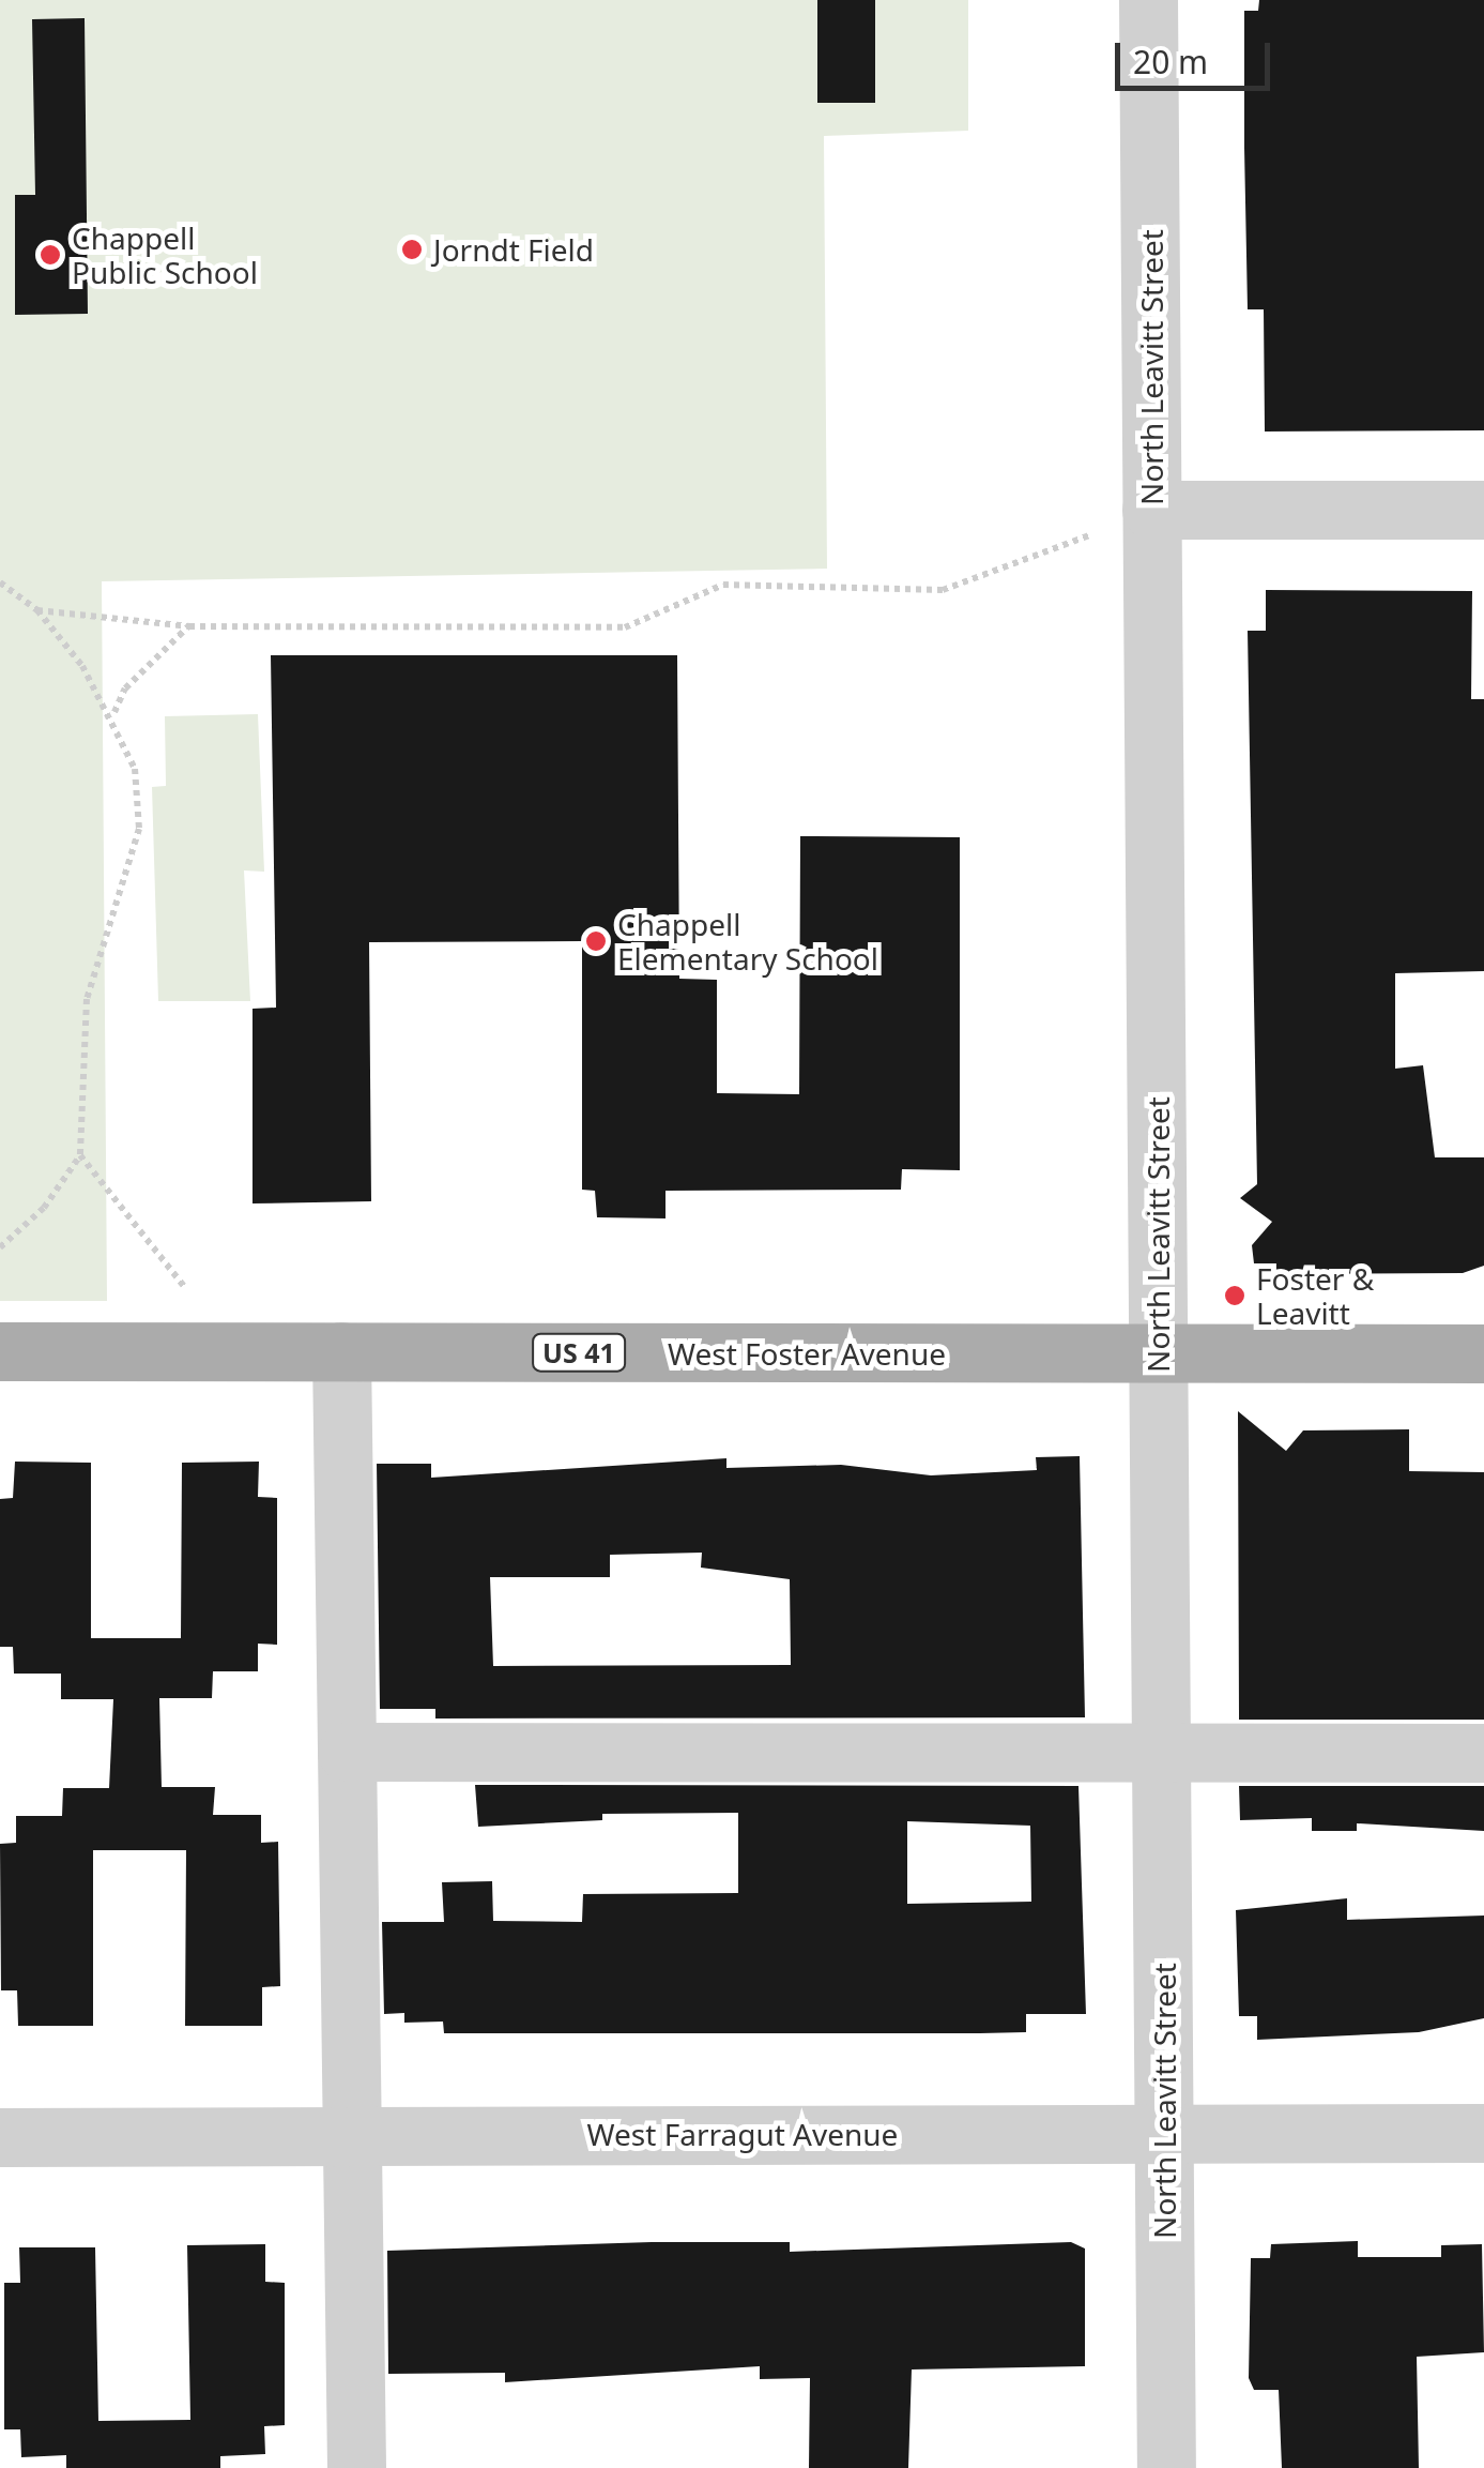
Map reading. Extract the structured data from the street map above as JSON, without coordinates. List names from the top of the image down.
{
  "streets": {
    "main road": ["US 41", "West Foster Avenue"],
    "street": ["North Leavitt Street", "West Farragut Avenue"]
  },
  "crossings": [
    ["North Leavitt Street", "West Foster Avenue"],
    ["North Leavitt Street", "West Farragut Avenue"]
  ],
  "places": [
    "Jorndt Field",
    "Chappell Public School",
    "Chappell Elementary School",
    "Foster & Leavitt"
  ],
  "scale_bar": "20 m"
}
